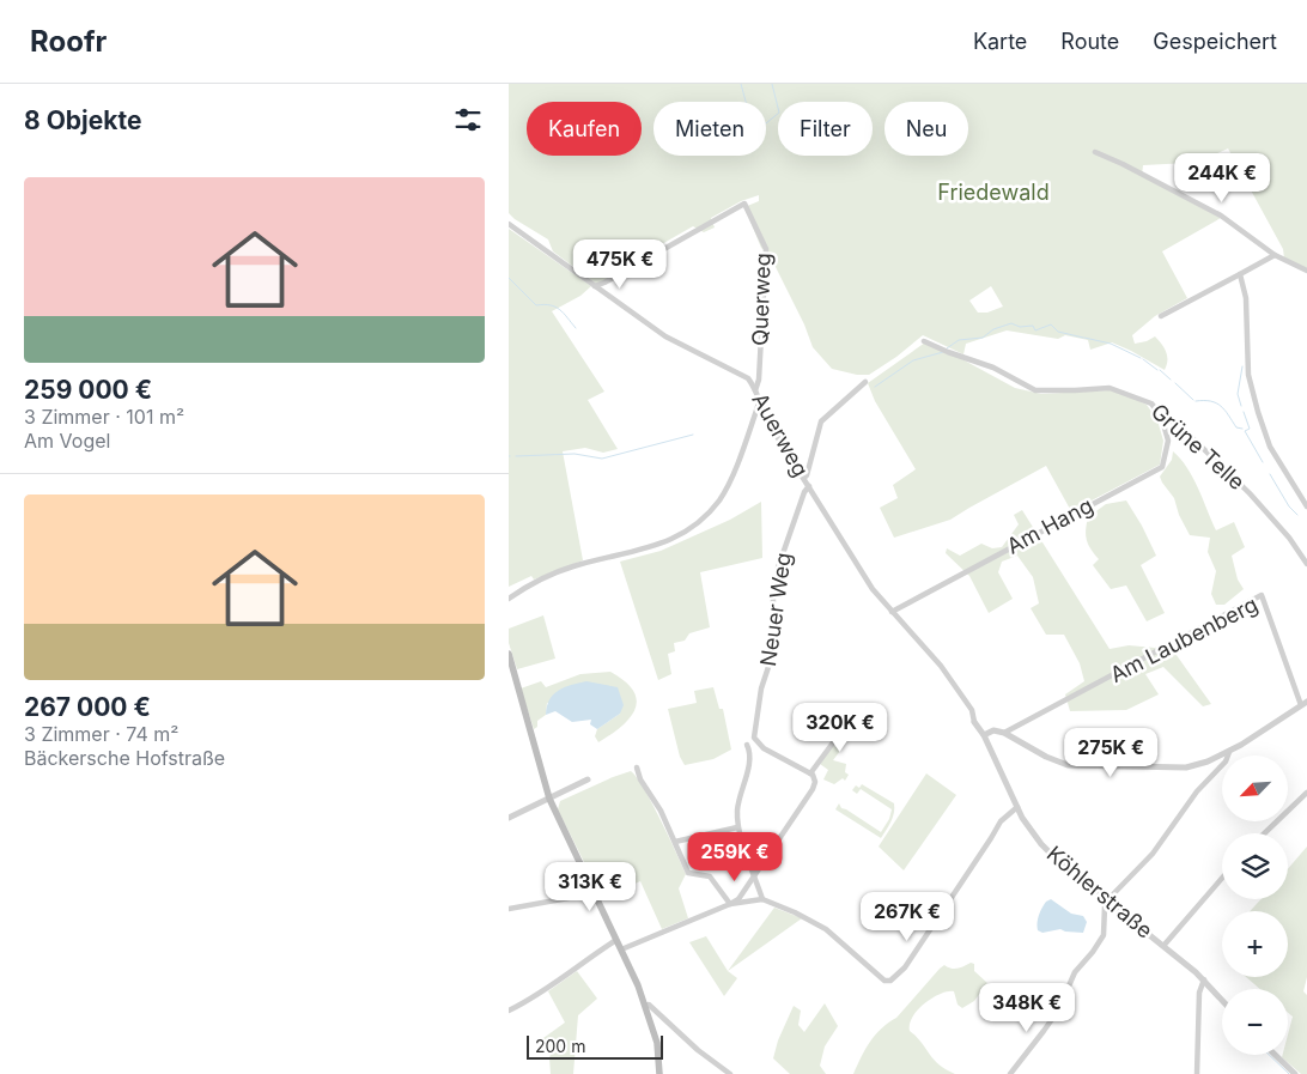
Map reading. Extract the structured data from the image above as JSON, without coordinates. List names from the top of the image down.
{
  "streets": {
    "street": [
      "Querweg",
      "Auerweg",
      "Grüne Telle",
      "Am Hang",
      "Neuer Weg",
      "Am Laubenberg",
      "Köhlerstraße"
    ]
  },
  "crossings": [
    ["Querweg", "Auerweg"],
    ["Auerweg", "Am Hang"],
    ["Auerweg", "Neuer Weg"],
    ["Auerweg", "Köhlerstraße"],
    ["Grüne Telle", "Am Hang"]
  ],
  "parks": ["Friedewald"],
  "scale_bar": "200 m",
  "north": "bottom left",
  "page": {
    "header": "Roofr",
    "nav": ["Karte", "Route", "Gespeichert"],
    "heading": "8 Objekte",
    "chip": [
      "Kaufen",
      "Mieten",
      "Filter",
      "Neu"
    ],
    "price": [
      "244K €",
      "475K €",
      "320K €",
      "275K €",
      "259K €",
      "313K €",
      "267K €",
      "348K €"
    ],
    "list": [
      {
        "name": "259 000 €",
        "note": "3 Zimmer · 101 m² · Am Vogel"
      },
      {
        "name": "267 000 €",
        "note": "3 Zimmer · 74 m² · Bäckersche Hofstraße"
      }
    ],
    "map_buttons": ["+", "−"],
    "scale": "200 m"
  }
}
